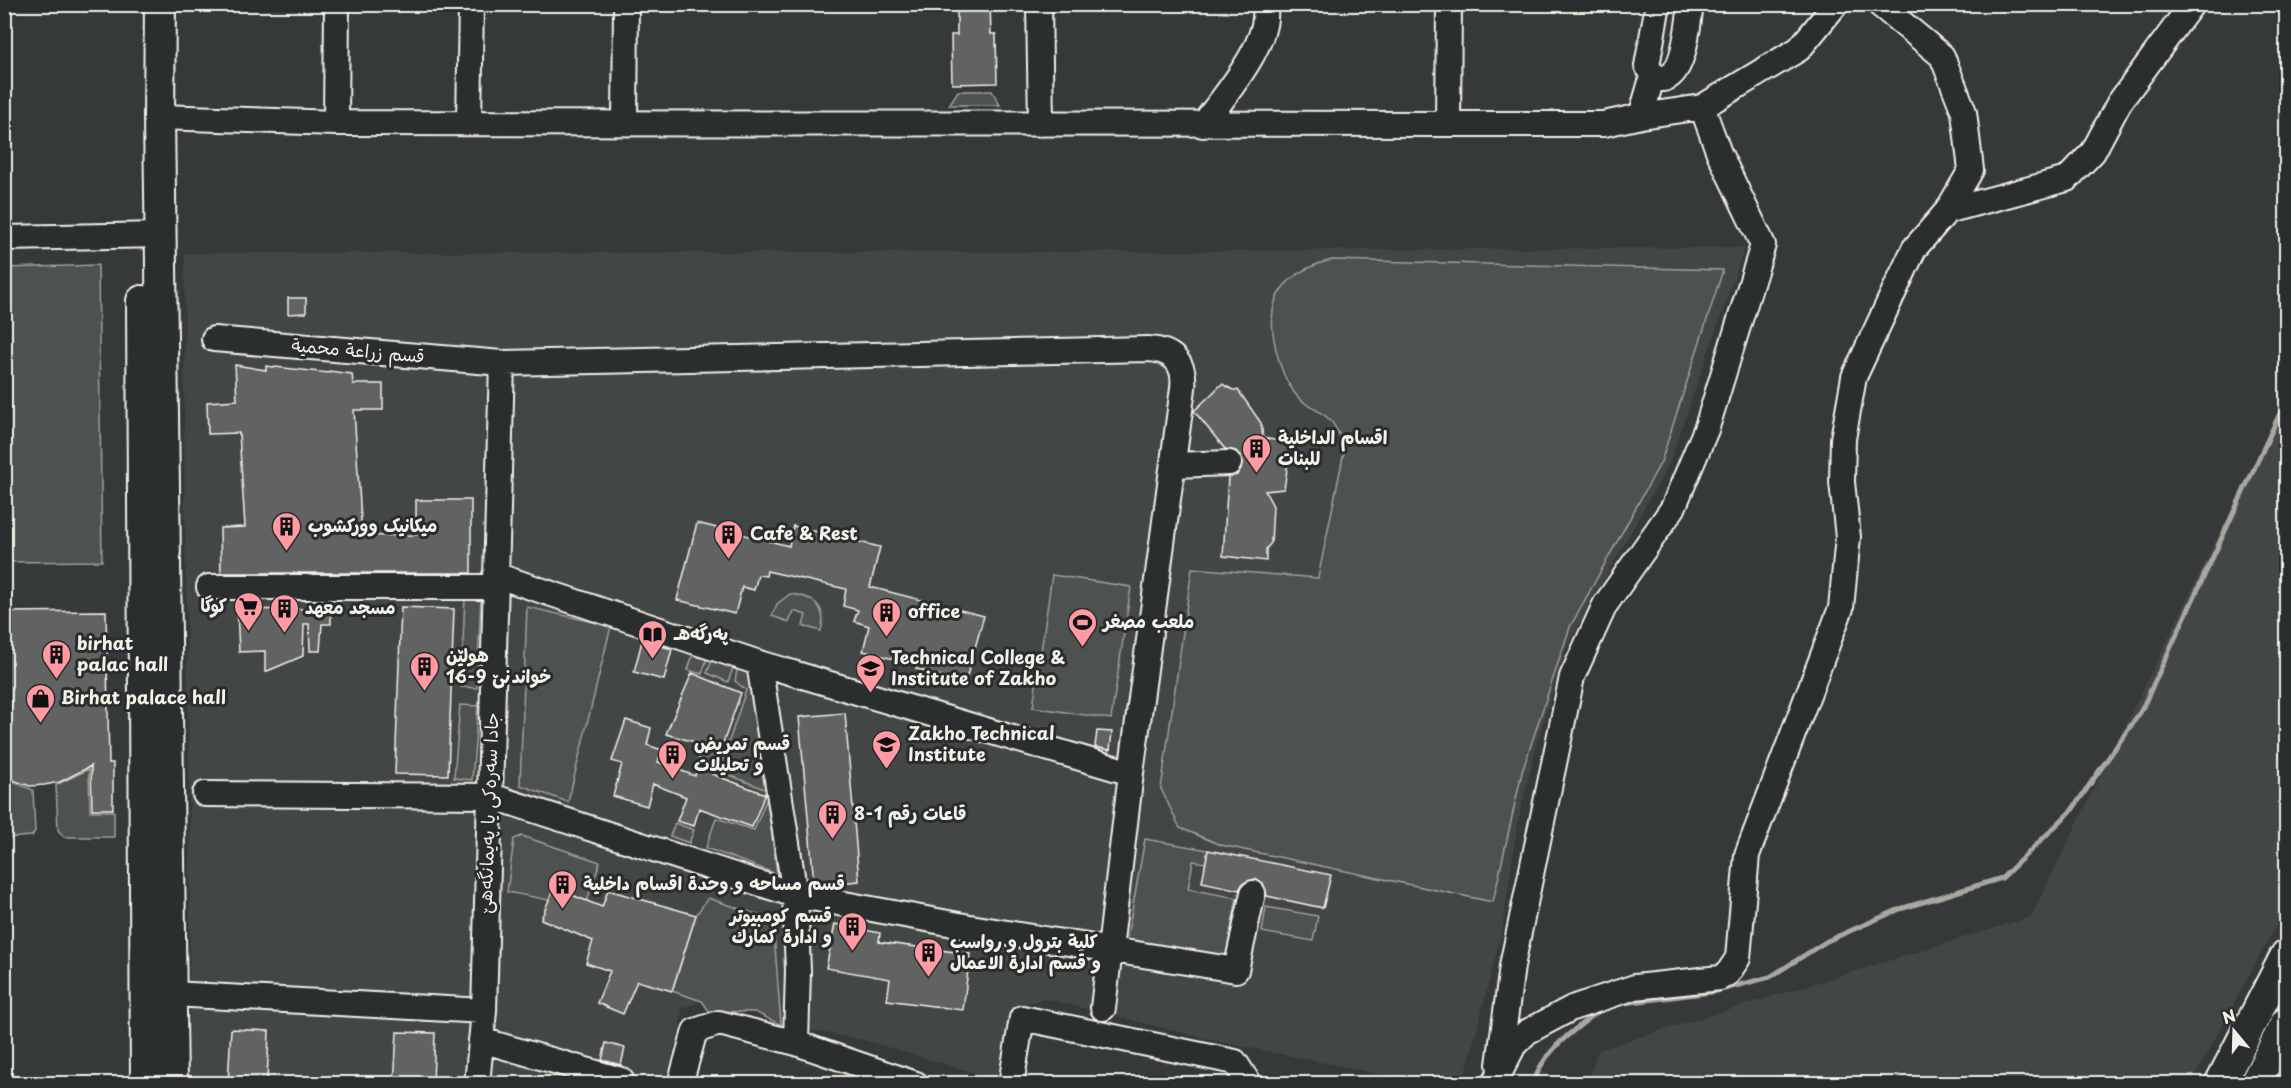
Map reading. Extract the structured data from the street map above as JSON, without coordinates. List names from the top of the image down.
{
  "streets": {
    "street": ["قسم زراعة محمية", "جادا سه‌ره‌كى يا په‌يمانگه‌هێ"]
  },
  "crossings": [
    ["قسم زراعة محمية", "جادا سه‌ره‌كى يا په‌يمانگه‌هێ"]
  ],
  "places": {
    "building": [
      "اقسام الداخلیة للبنات",
      "میکانیک وورکشوب",
      "Cafe & Rest",
      "مسجد معهد",
      "office",
      "birhat palac hall",
      "هولێن خواندنێ 9-16",
      "قسم تمریض و تحلیلات",
      "قاعات رقم 1-8",
      "قسم مساحه‌ و وحدة اقسام داخلية",
      "قسم کومبیوتر و ادارة كمارك",
      "كلية بترول و رواسب و قسم ادارة الاعمال"
    ],
    "supermarket": ["كوگا"],
    "sports": ["ملعب مصغر"],
    "library": ["په‌رگه‌هـ"],
    "school or university": ["Technical College & Institute of Zakho", "Zakho Technical Institute"],
    "shop": ["Birhat palace hall"]
  },
  "north": "top"
}
